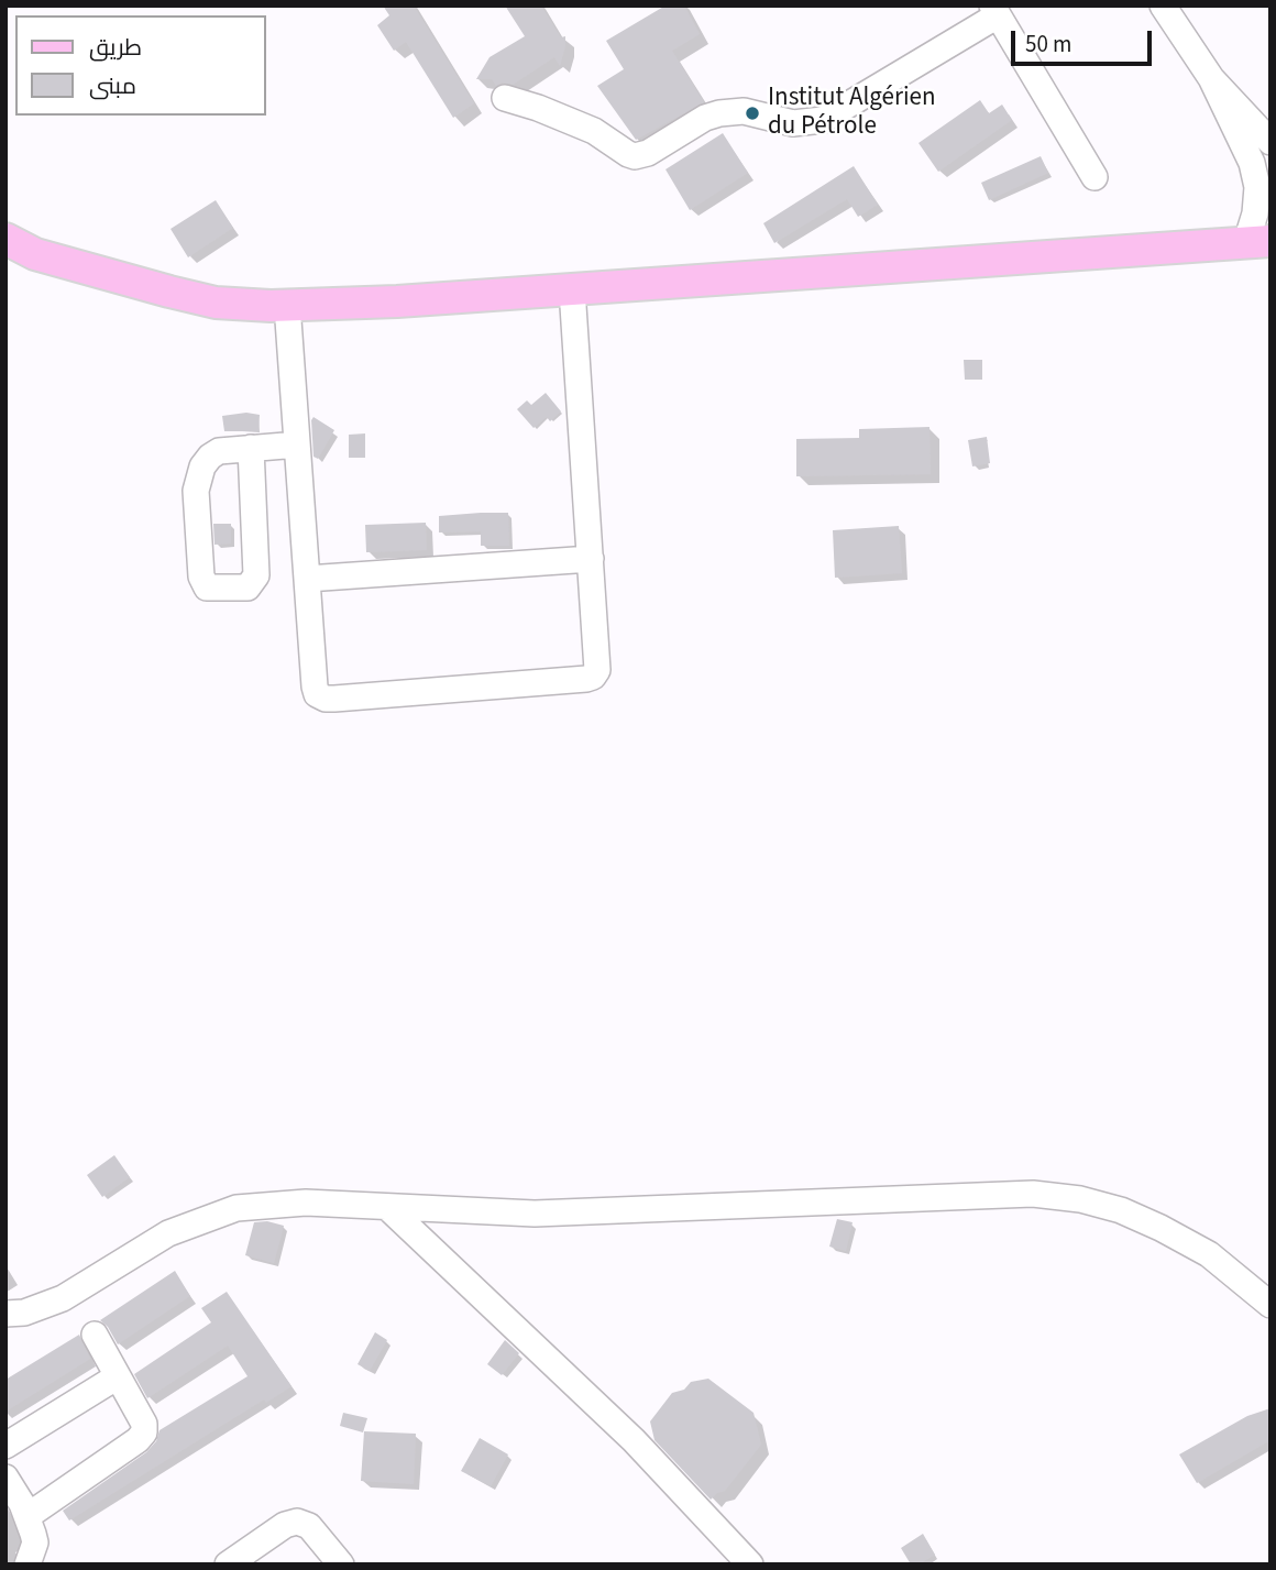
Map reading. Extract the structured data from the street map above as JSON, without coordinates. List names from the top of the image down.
{
  "places": ["Institut Algérien du Pétrole"],
  "legend": ["طريق", "مبنى"],
  "scale_bar": "50 m"
}
